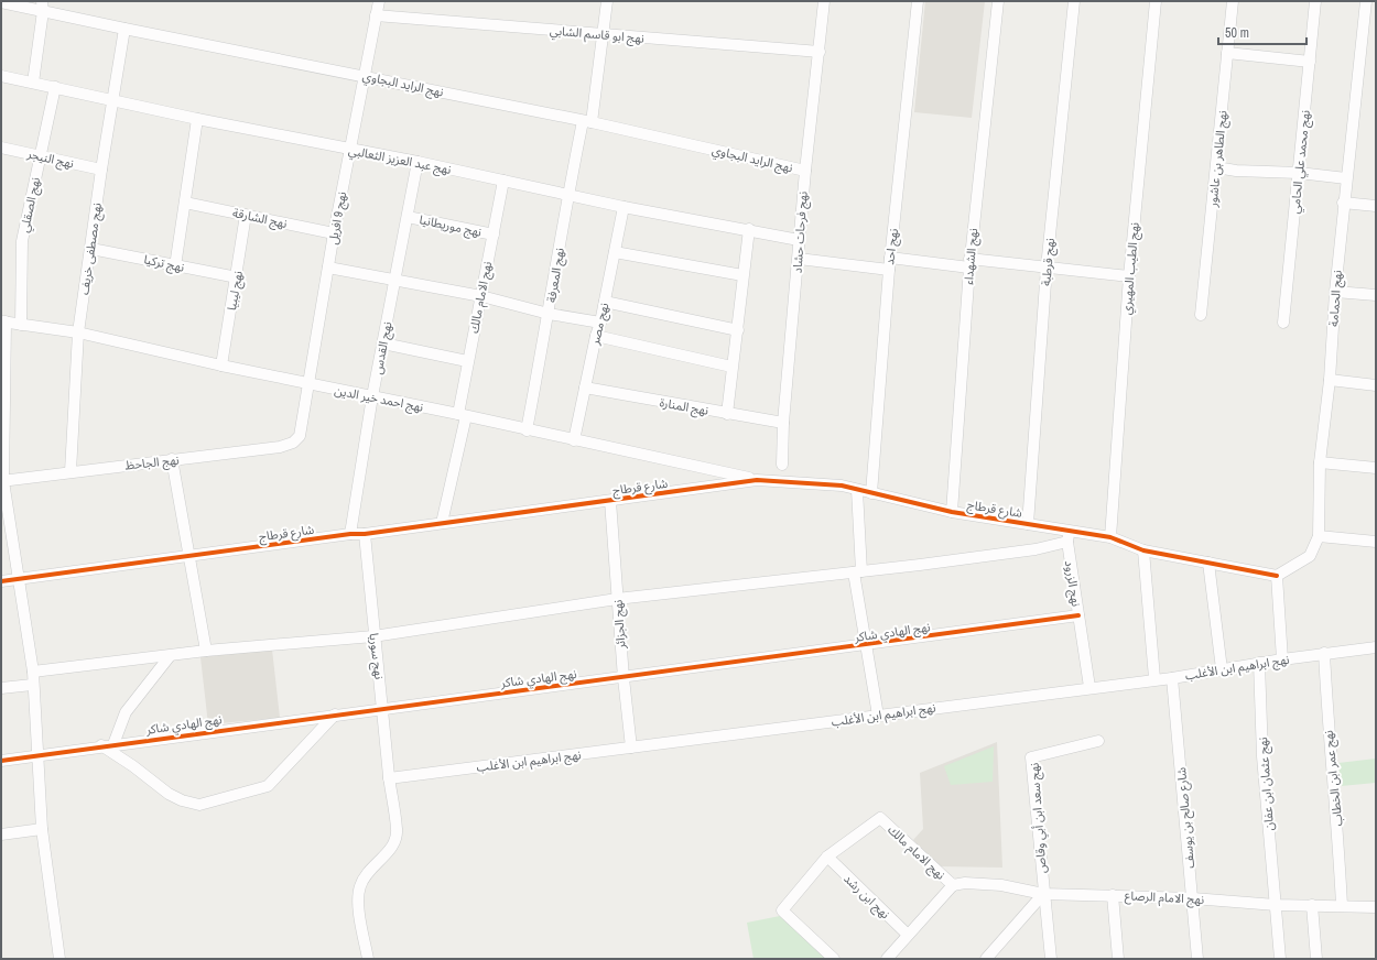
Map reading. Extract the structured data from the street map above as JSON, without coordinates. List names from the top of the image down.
{
  "streets": {
    "street": [
      "نهج ابو قاسم الشابي",
      "نهج الرايد البجاوي",
      "نهج النيجر",
      "نهج الطاهر بن عاشور",
      "نهج عبد العزيز الثعالبي",
      "نهج محمد علي الحامي",
      "نهج الصقلي",
      "نهج الشارقة",
      "نهج 9 افريل",
      "نهج موريطانيا",
      "نهج فرحات حشاد",
      "نهج احد",
      "نهج مصطفى خريف",
      "نهج الشهداء",
      "نهج قرطبة",
      "نهج تركيا",
      "نهج الطيب المهيري",
      "نهج المعرفة",
      "نهج ليبيا",
      "نهج الامام مالك",
      "نهج الحمامة",
      "نهج مصر",
      "نهج القدس",
      "نهج احمد خير الدين",
      "نهج المنارة",
      "نهج الجاحظ",
      "شارع قرطاج",
      "نهج الزرود",
      "نهج الجزائر",
      "نهج الهادي شاكر",
      "نهج سوريا",
      "نهج ابراهيم ابن الأغلب",
      "نهج عمر ابن الخطاب",
      "نهج عثمان ابن عفان",
      "نهج سعد ابن أبي وقاص",
      "شارع صالح بن يوسف",
      "نهج ابن رشد",
      "نهج الامام الرصاع"
    ]
  },
  "crossings": [
    ["نهج ابو قاسم الشابي", "نهج 9 افريل"],
    ["نهج ابو قاسم الشابي", "نهج فرحات حشاد"],
    ["نهج ابو قاسم الشابي", "نهج المعرفة"],
    ["نهج الرايد البجاوي", "نهج 9 افريل"],
    ["نهج الرايد البجاوي", "نهج فرحات حشاد"],
    ["نهج الرايد البجاوي", "نهج مصطفى خريف"],
    ["نهج الرايد البجاوي", "نهج المعرفة"],
    ["نهج النيجر", "نهج الصقلي"],
    ["نهج النيجر", "نهج مصطفى خريف"],
    ["نهج عبد العزيز الثعالبي", "نهج الصقلي"],
    ["نهج عبد العزيز الثعالبي", "نهج 9 افريل"],
    ["نهج عبد العزيز الثعالبي", "نهج فرحات حشاد"],
    ["نهج عبد العزيز الثعالبي", "نهج مصطفى خريف"],
    ["نهج عبد العزيز الثعالبي", "نهج المعرفة"],
    ["نهج عبد العزيز الثعالبي", "نهج الامام مالك"],
    ["نهج عبد العزيز الثعالبي", "نهج مصر"],
    ["نهج عبد العزيز الثعالبي", "نهج القدس"],
    ["نهج الصقلي", "نهج احمد خير الدين"],
    ["نهج الشارقة", "نهج 9 افريل"],
    ["نهج الشارقة", "نهج ليبيا"],
    ["نهج 9 افريل", "نهج احمد خير الدين"],
    ["نهج 9 افريل", "نهج الجاحظ"],
    ["نهج موريطانيا", "نهج الامام مالك"],
    ["نهج موريطانيا", "نهج القدس"],
    ["نهج فرحات حشاد", "نهج المنارة"],
    ["نهج احد", "شارع قرطاج"],
    ["نهج مصطفى خريف", "نهج تركيا"],
    ["نهج مصطفى خريف", "نهج احمد خير الدين"],
    ["نهج مصطفى خريف", "نهج الجاحظ"],
    ["نهج الشهداء", "شارع قرطاج"],
    ["نهج قرطبة", "شارع قرطاج"],
    ["نهج تركيا", "نهج ليبيا"],
    ["نهج الطيب المهيري", "شارع قرطاج"],
    ["نهج المعرفة", "نهج احمد خير الدين"],
    ["نهج ليبيا", "نهج احمد خير الدين"],
    ["نهج الامام مالك", "نهج احمد خير الدين"],
    ["نهج الامام مالك", "شارع قرطاج"],
    ["نهج الامام مالك", "نهج ابن رشد"],
    ["نهج الامام مالك", "نهج الامام الرصاع"],
    ["نهج الحمامة", "شارع قرطاج"],
    ["نهج مصر", "نهج احمد خير الدين"],
    ["نهج مصر", "نهج المنارة"],
    ["نهج القدس", "نهج احمد خير الدين"],
    ["نهج القدس", "شارع قرطاج"],
    ["نهج احمد خير الدين", "شارع قرطاج"],
    ["شارع قرطاج", "نهج الزرود"],
    ["شارع قرطاج", "نهج الجزائر"],
    ["شارع قرطاج", "نهج سوريا"],
    ["نهج الزرود", "نهج الهادي شاكر"],
    ["نهج الزرود", "نهج ابراهيم ابن الأغلب"],
    ["نهج الجزائر", "نهج الهادي شاكر"],
    ["نهج الجزائر", "نهج ابراهيم ابن الأغلب"],
    ["نهج الهادي شاكر", "نهج سوريا"],
    ["نهج سوريا", "نهج ابراهيم ابن الأغلب"],
    ["نهج ابراهيم ابن الأغلب", "نهج عمر ابن الخطاب"],
    ["نهج ابراهيم ابن الأغلب", "نهج عثمان ابن عفان"],
    ["نهج ابراهيم ابن الأغلب", "شارع صالح بن يوسف"],
    ["نهج عمر ابن الخطاب", "نهج الامام الرصاع"],
    ["نهج عثمان ابن عفان", "نهج الامام الرصاع"],
    ["نهج سعد ابن أبي وقاص", "نهج الامام الرصاع"],
    ["شارع صالح بن يوسف", "نهج الامام الرصاع"]
  ],
  "scale_bar": "50 m"
}
